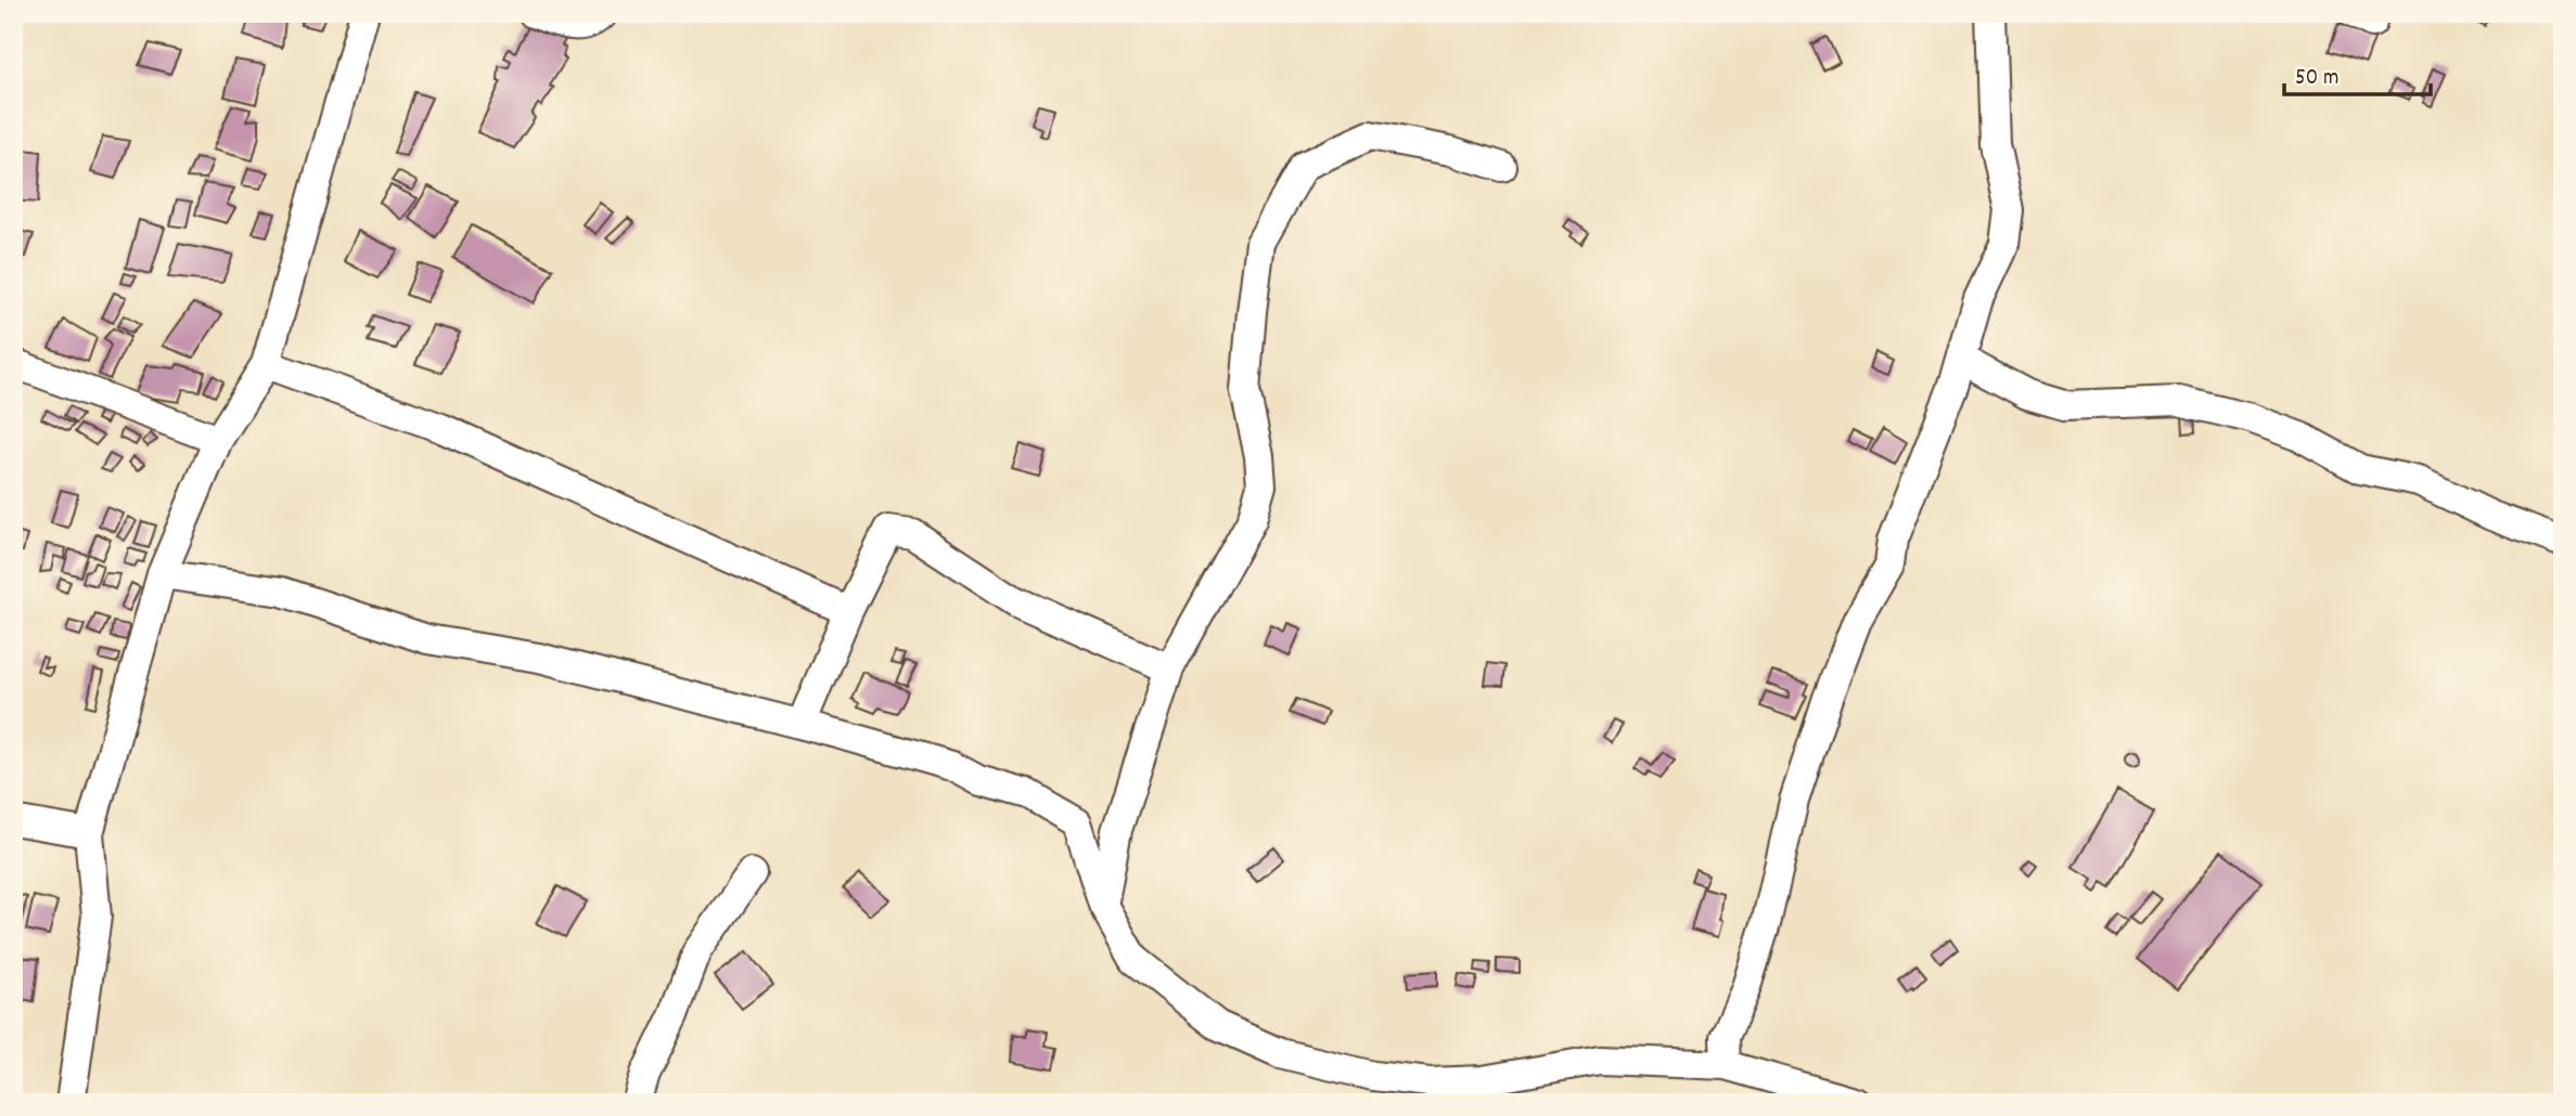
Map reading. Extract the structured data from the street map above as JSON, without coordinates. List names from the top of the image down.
{
  "scale_bar": "50 m"
}
